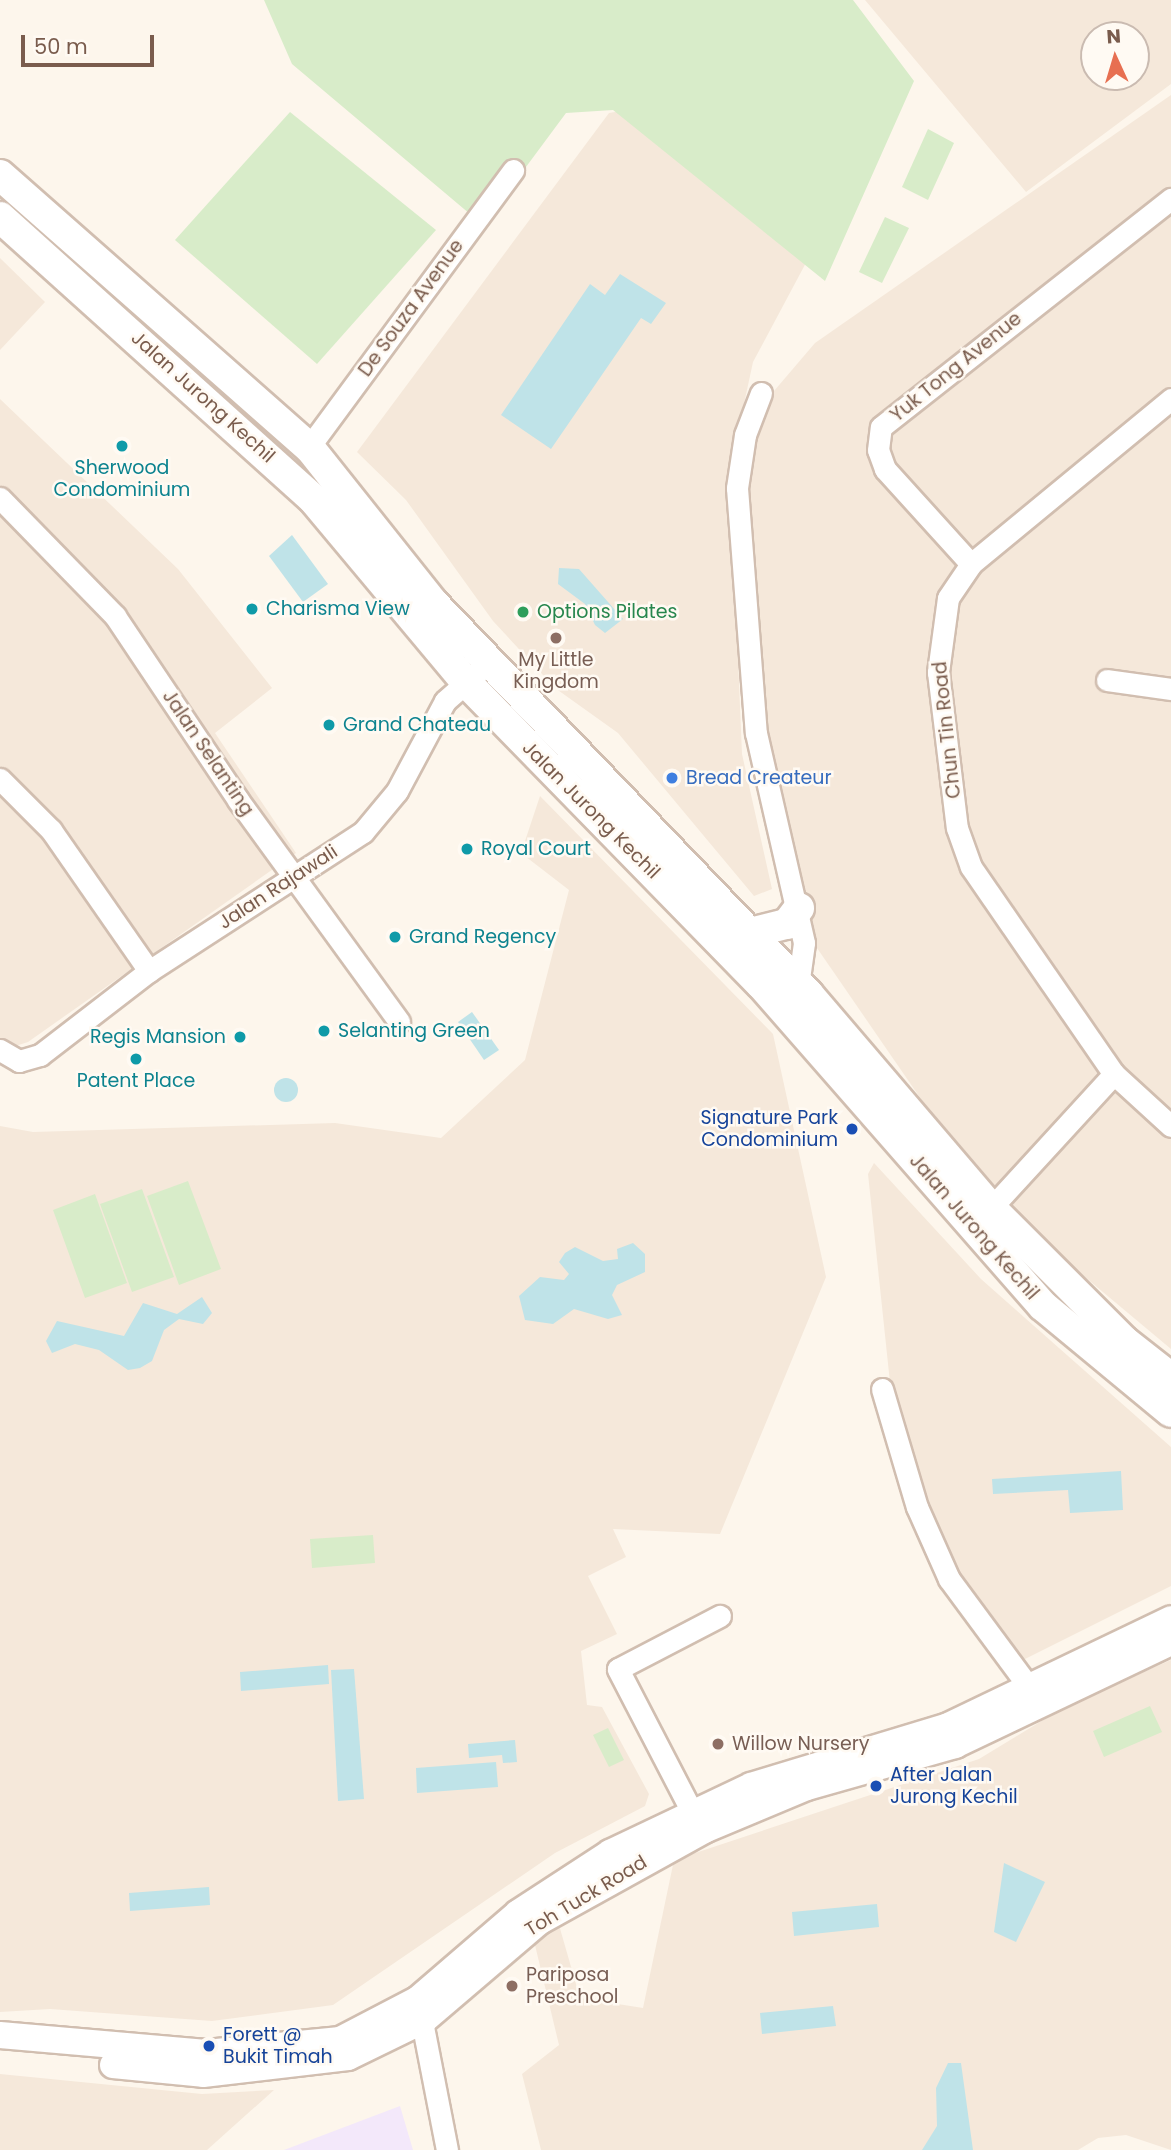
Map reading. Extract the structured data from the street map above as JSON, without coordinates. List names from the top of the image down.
{
  "streets": {
    "main road": ["Jalan Jurong Kechil"],
    "street": [
      "De Souza Avenue",
      "Yuk Tong Avenue",
      "Chun Tin Road",
      "Jalan Selanting",
      "Jalan Rajawali",
      "Toh Tuck Road"
    ]
  },
  "crossings": [
    ["De Souza Avenue", "Jalan Jurong Kechil"],
    ["Yuk Tong Avenue", "Chun Tin Road"],
    ["Jalan Jurong Kechil", "Jalan Rajawali"],
    ["Jalan Selanting", "Jalan Rajawali"]
  ],
  "places": [
    "Sherwood Condominium",
    "Charisma View",
    "Options Pilates",
    "My Little Kingdom",
    "Grand Chateau",
    "Bread Createur",
    "Royal Court",
    "Grand Regency",
    "Selanting Green",
    "Regis Mansion",
    "Patent Place",
    "Signature Park Condominium",
    "Willow Nursery",
    "After Jalan Jurong Kechil",
    "Pariposa Preschool",
    "Forett @ Bukit Timah"
  ],
  "scale_bar": "50 m",
  "north": "top"
}
